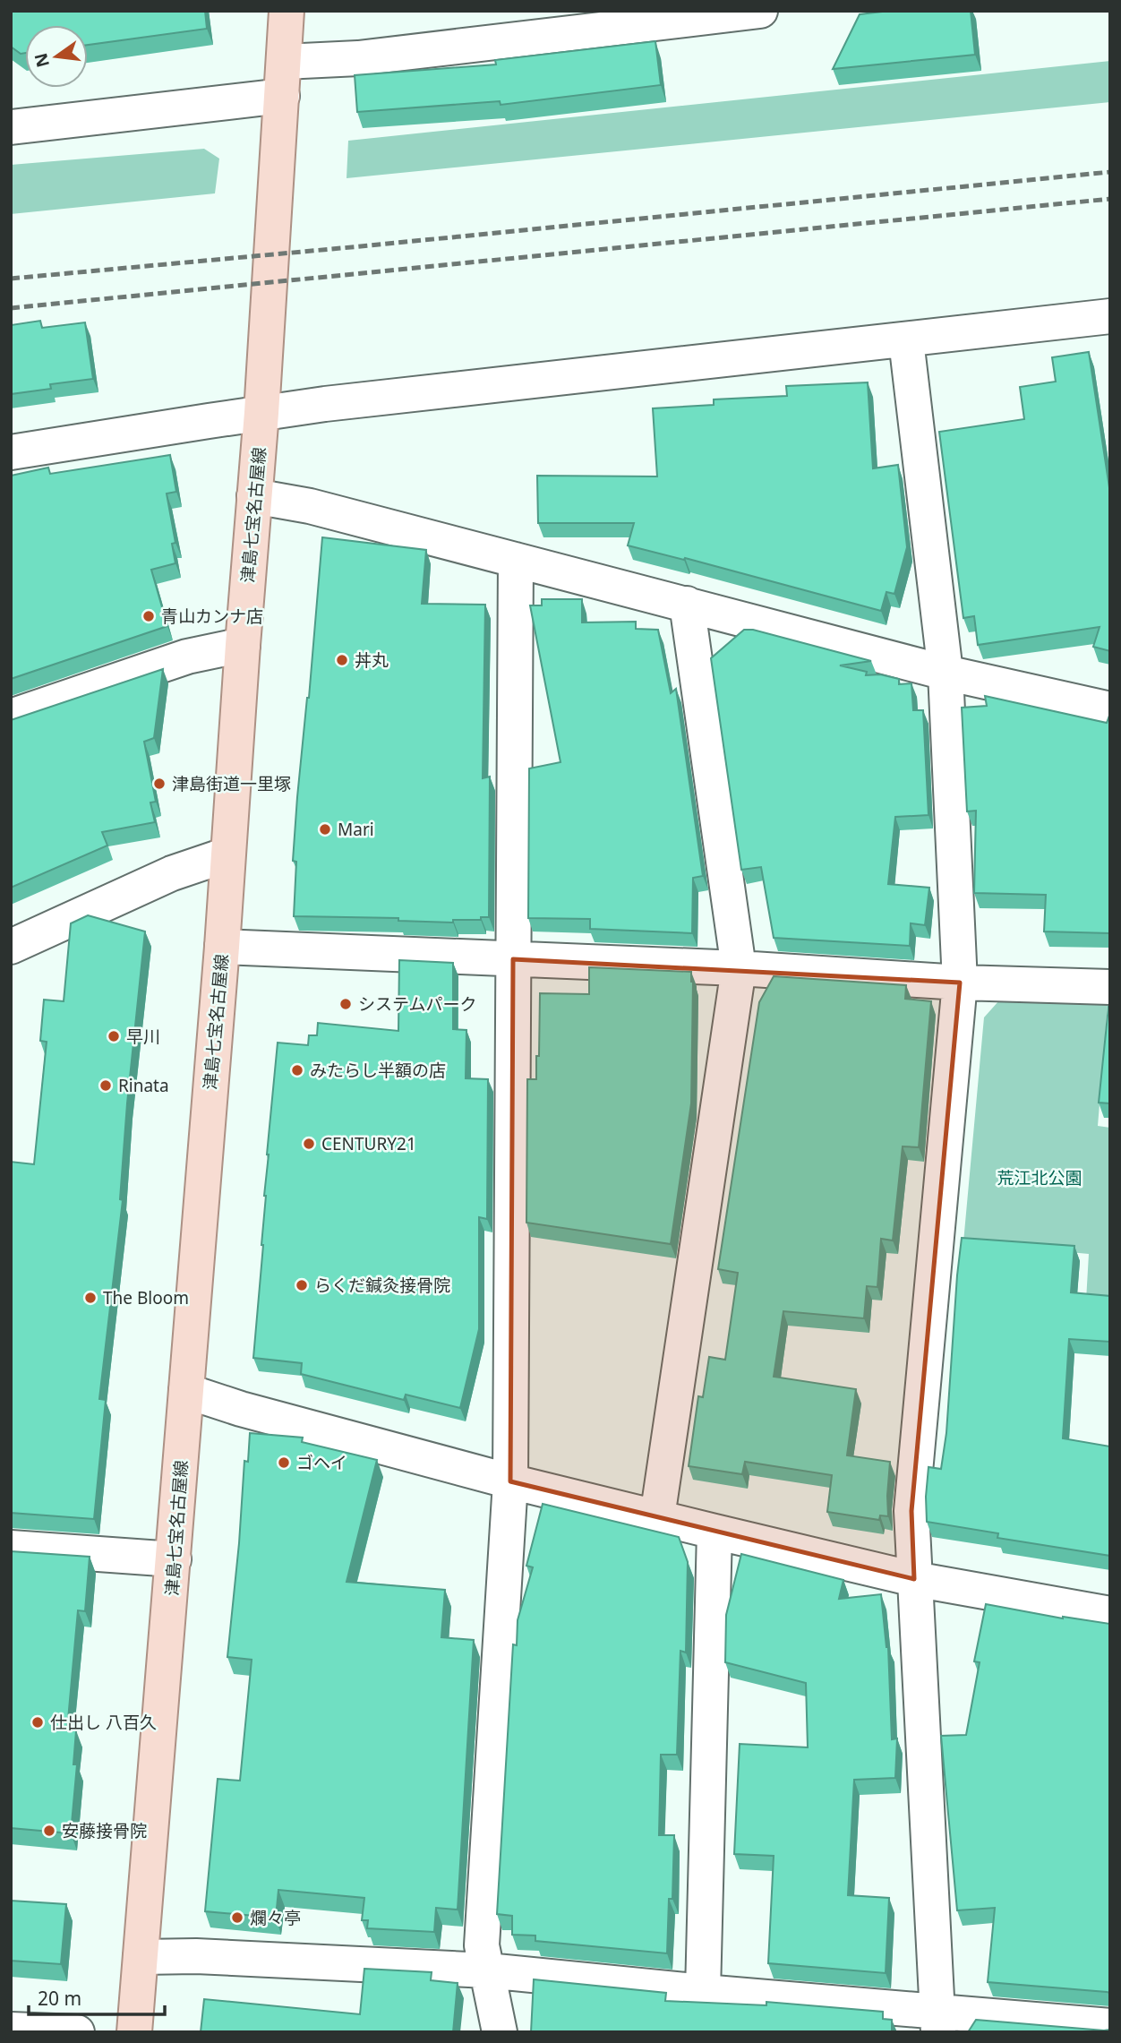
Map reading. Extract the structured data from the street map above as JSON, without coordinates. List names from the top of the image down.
{
  "streets": {
    "main road": ["津島七宝名古屋線"]
  },
  "parks": ["荒江北公園"],
  "places": [
    "青山カンナ店",
    "丼丸",
    "津島街道一里塚",
    "Mari",
    "システムパーク",
    "早川",
    "みたらし半額の店",
    "Rinata",
    "CENTURY21",
    "らくだ鍼灸接骨院",
    "The Bloom",
    "ゴヘイ",
    "仕出し 八百久",
    "安藤接骨院",
    "爛々亭"
  ],
  "scale_bar": "20 m",
  "north": "left"
}
